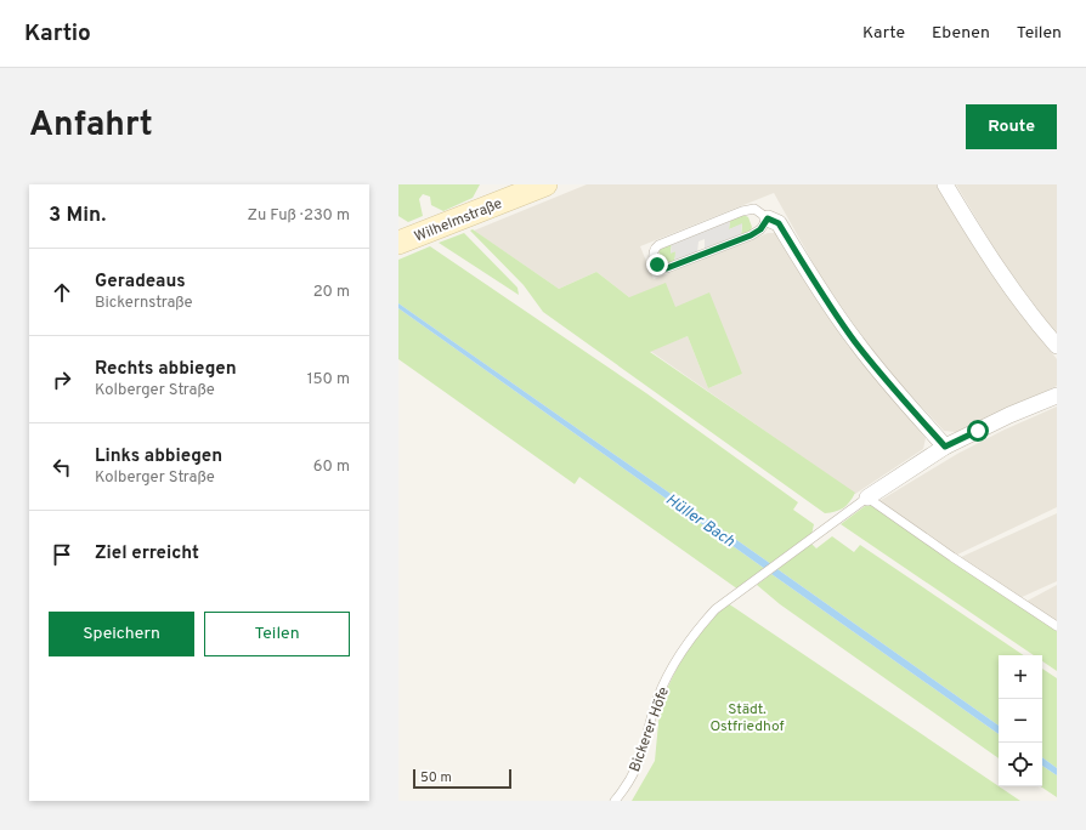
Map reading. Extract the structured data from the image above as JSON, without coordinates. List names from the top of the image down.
{
  "streets": {
    "street": ["Wilhelmstraße"],
    "lane": ["Bickerer Höfe"]
  },
  "water": ["Hüller Bach"],
  "parks": ["Städt. Ostfriedhof"],
  "scale_bar": "50 m",
  "page": {
    "header": "Kartio",
    "nav": ["Karte", "Ebenen", "Teilen"],
    "title": "Anfahrt",
    "buttons": [
      "Route",
      ["Speichern", "Teilen"]
    ],
    "heading": ["3 Min.", "Zu Fuß · 230 m"],
    "list": [
      ["Geradeaus", "Bickernstraße", "20 m"],
      ["Rechts abbiegen", "Kolberger Straße", "150 m"],
      ["Links abbiegen", "Kolberger Straße", "60 m"],
      "Ziel erreicht"
    ],
    "map_buttons": ["+", "−"],
    "scale": "50 m"
  }
}
